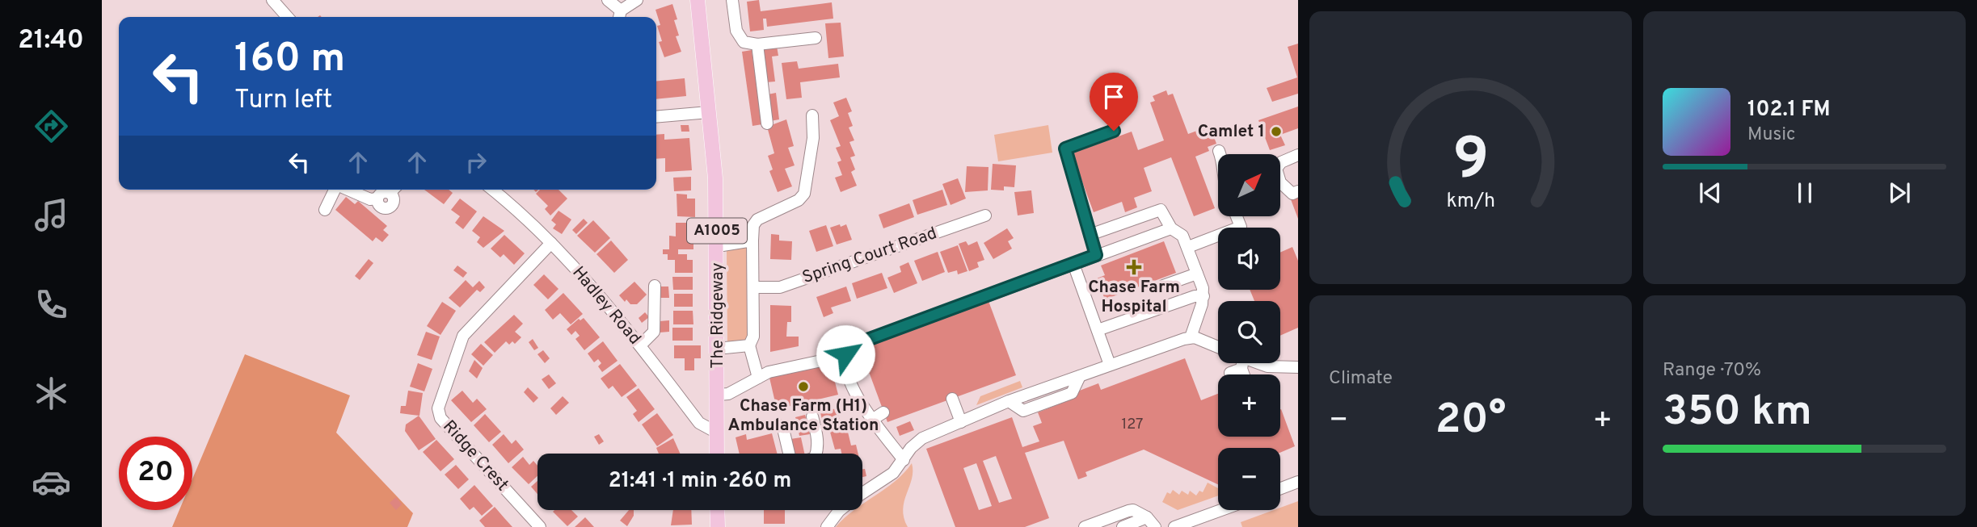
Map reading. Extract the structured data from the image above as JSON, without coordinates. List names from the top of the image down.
{
  "streets": {
    "main road": ["A1005", "The Ridgeway"],
    "street": ["Spring Court Road", "Hadley Road", "Ridge Crest"]
  },
  "crossings": [
    ["Hadley Road", "The Ridgeway"],
    ["Hadley Road", "Ridge Crest"]
  ],
  "places": {
    "other": ["Camlet 1", "Chase Farm (H1) Ambulance Station"],
    "health": ["Chase Farm Hospital"]
  },
  "house_numbers": ["127"],
  "north": "top right",
  "page": {
    "tabs": "21:40",
    "turn": ["160 m", "Turn left"],
    "song": ["102.1 FM", "Music"],
    "map_buttons": ["+", "−"],
    "tile": [
      "Climate",
      ["Range · 70%", "350 km"]
    ],
    "heat": ["−", "20°", "+"],
    "limit": "20",
    "trip": "21:41 · 1 min · 260 m",
    "gauge": ["9", "km/h"]
  }
}
